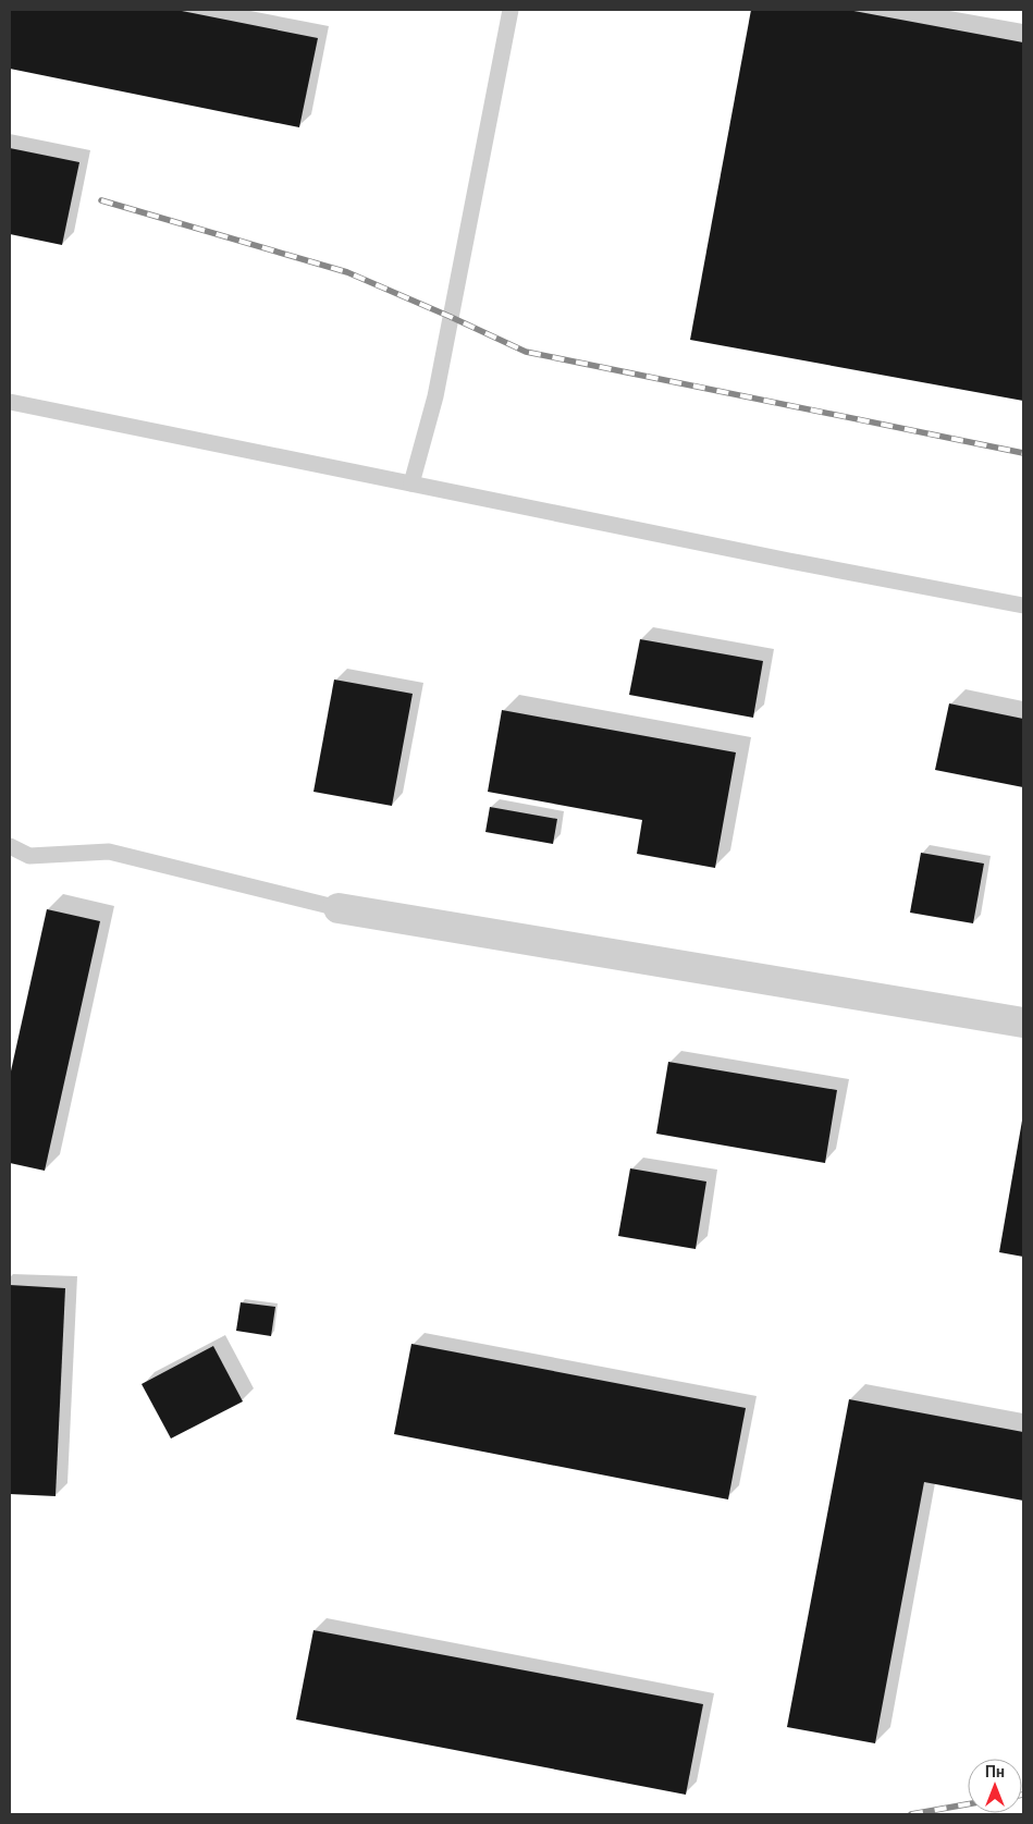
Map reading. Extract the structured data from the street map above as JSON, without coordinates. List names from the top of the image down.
{
  "north": "top"
}
